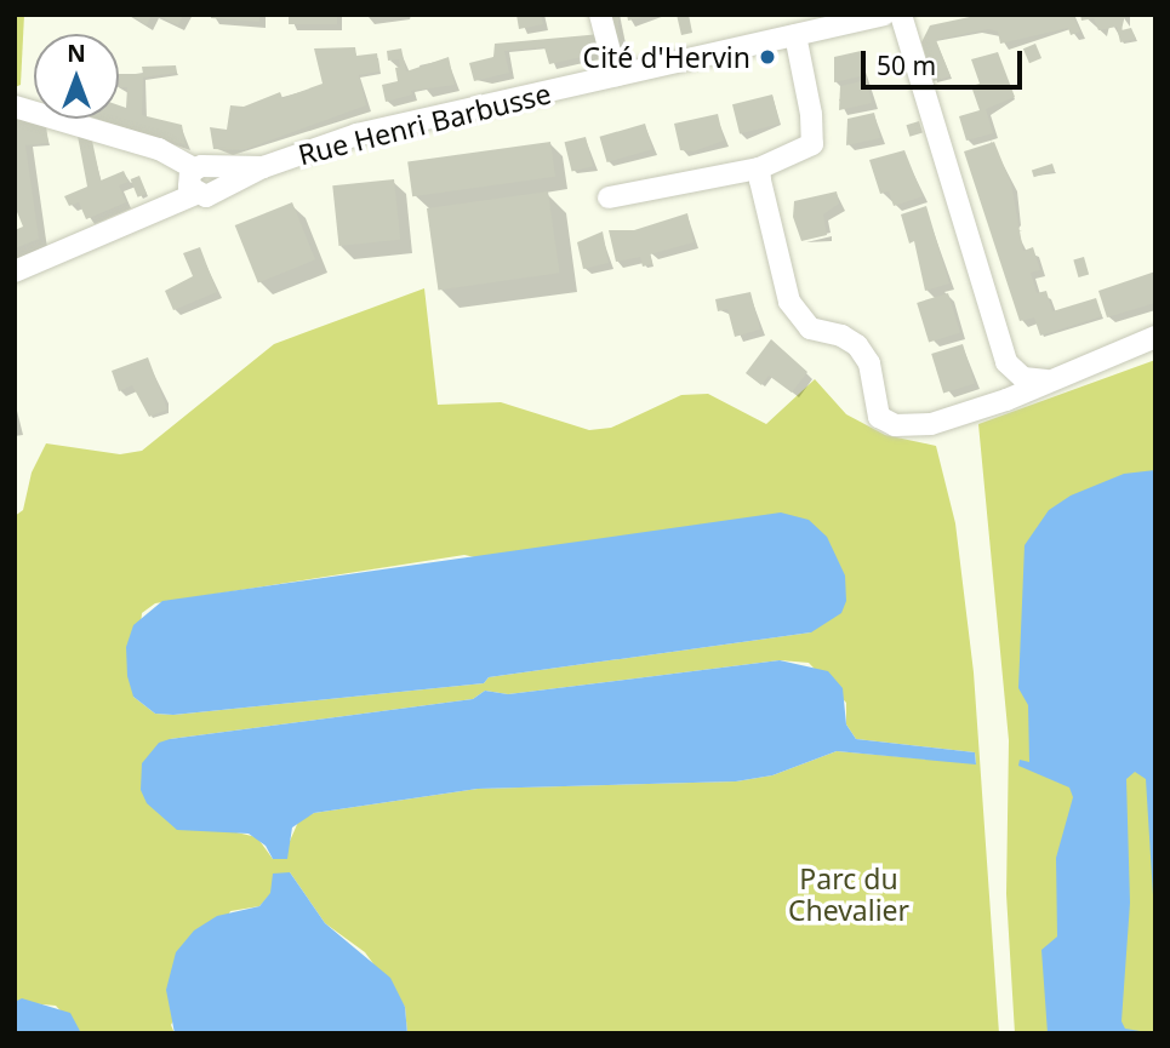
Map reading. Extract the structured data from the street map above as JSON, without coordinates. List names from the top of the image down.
{
  "streets": {
    "street": ["Rue Henri Barbusse"]
  },
  "parks": ["Parc du Chevalier"],
  "places": ["Cité d'Hervin"],
  "scale_bar": "50 m",
  "north": "top"
}
